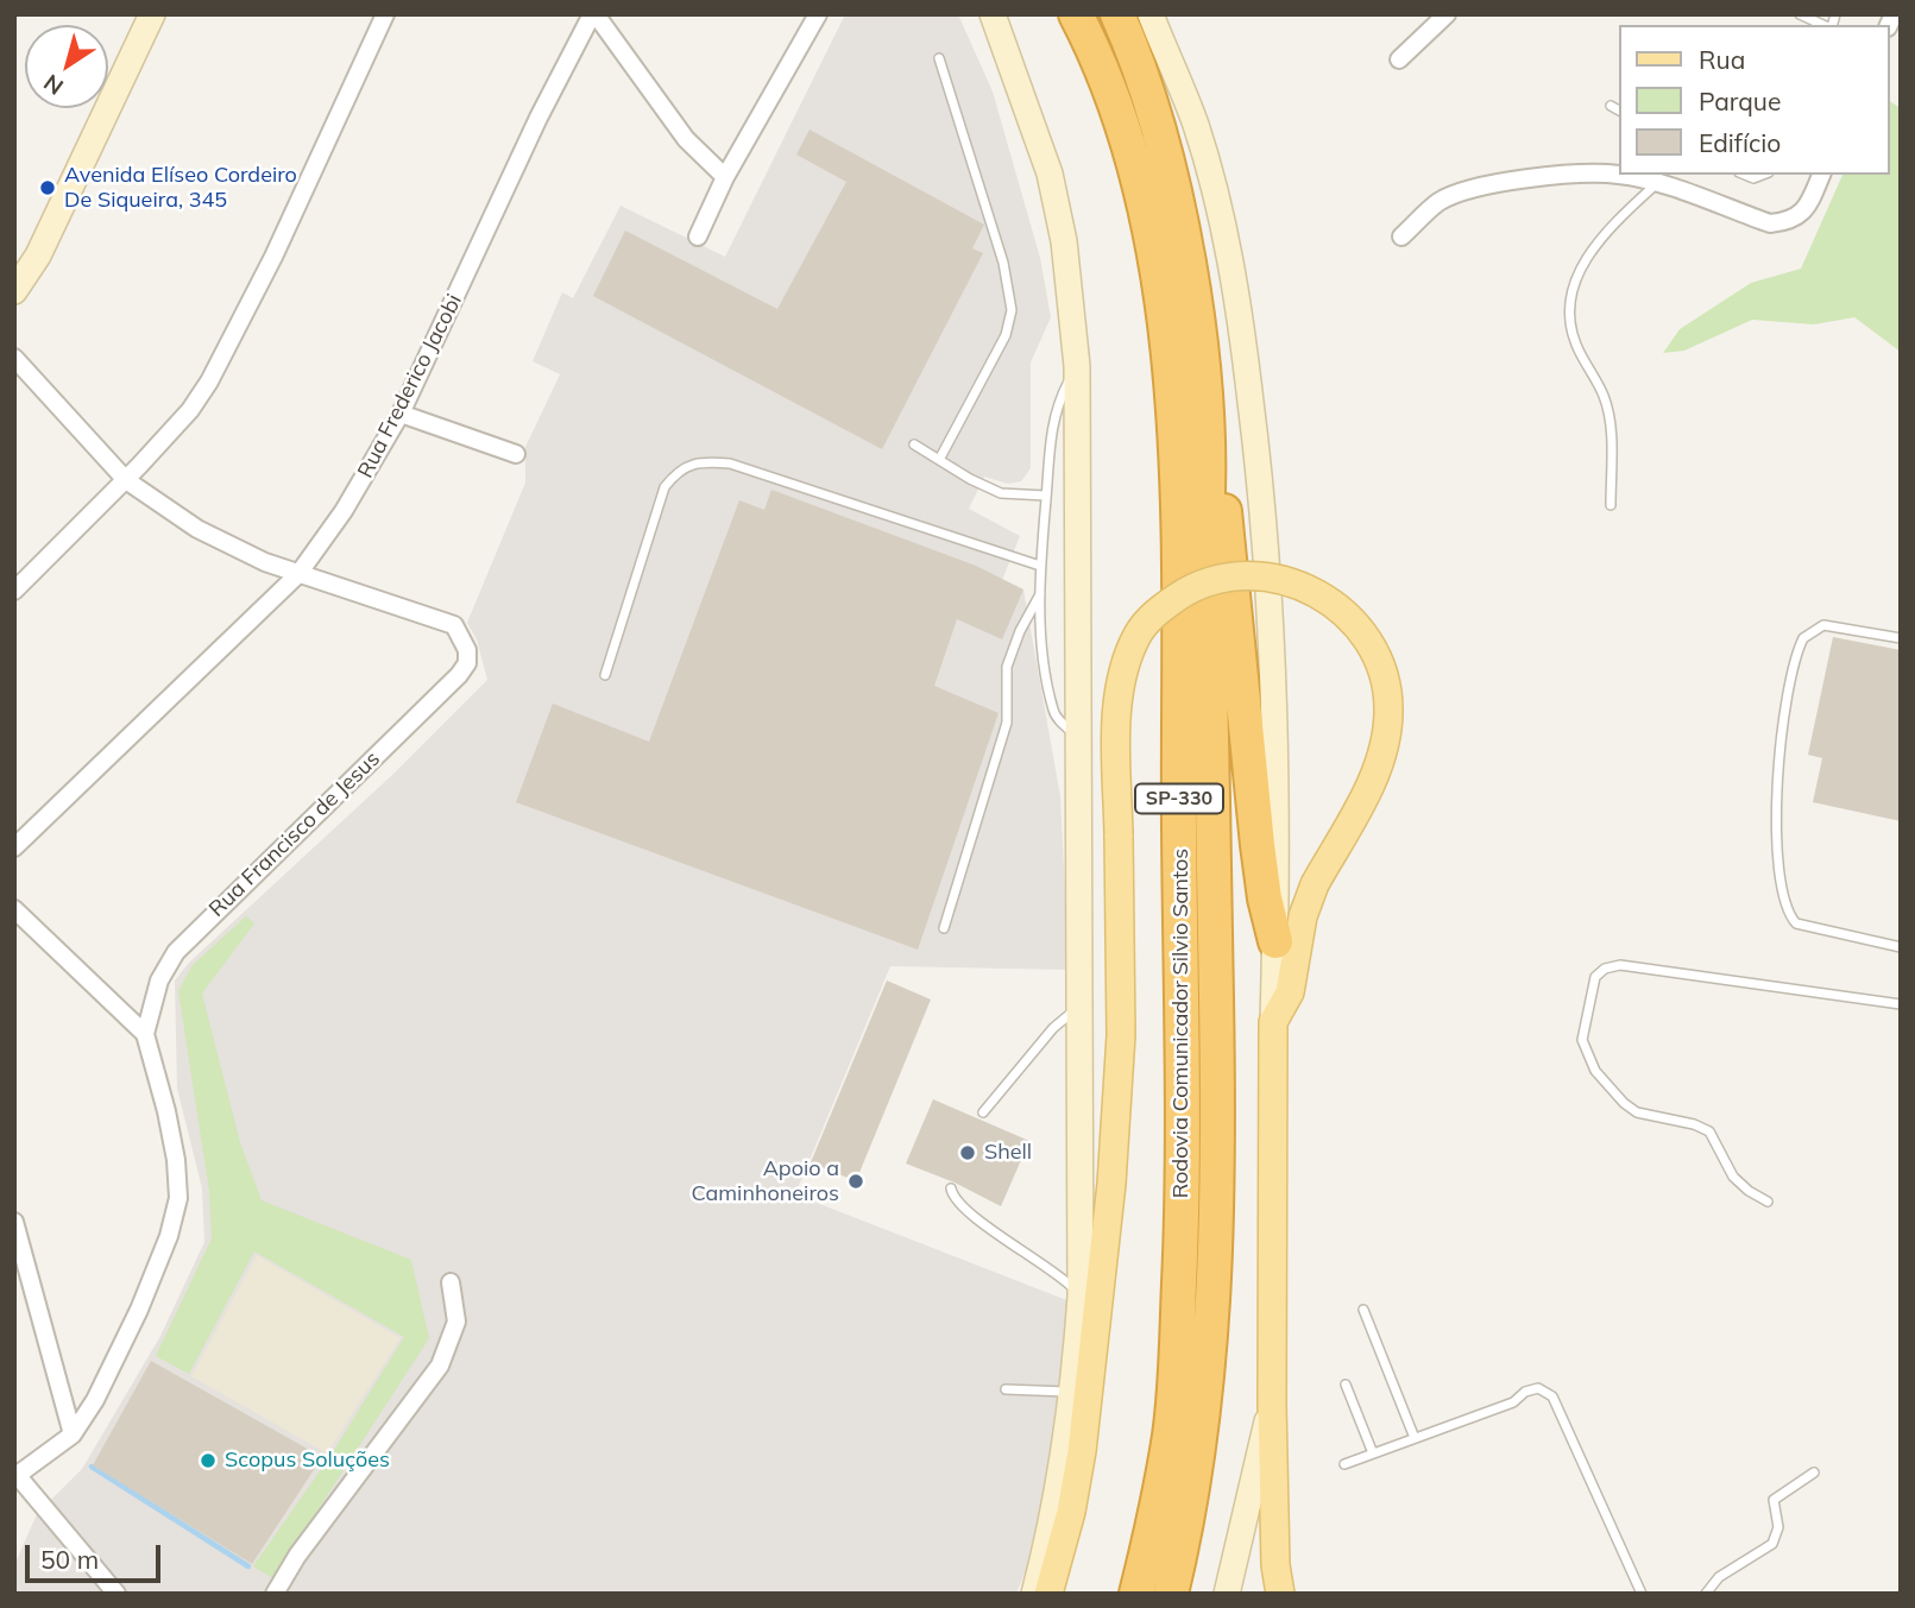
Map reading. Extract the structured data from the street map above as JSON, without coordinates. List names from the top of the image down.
{
  "streets": {
    "highway": ["SP-330", "Rodovia Comunicador Silvio Santos"],
    "street": ["Rua Frederico Jacobi", "Rua Francisco de Jesus"]
  },
  "crossings": [
    ["Rua Frederico Jacobi", "Rua Francisco de Jesus"]
  ],
  "places": [
    "Avenida Elíseo Cordeiro De Siqueira, 345",
    "Shell",
    "Apoio a Caminhoneiros",
    "Scopus Soluções"
  ],
  "legend": ["Rua", "Parque", "Edifício"],
  "scale_bar": "50 m",
  "north": "bottom left"
}
